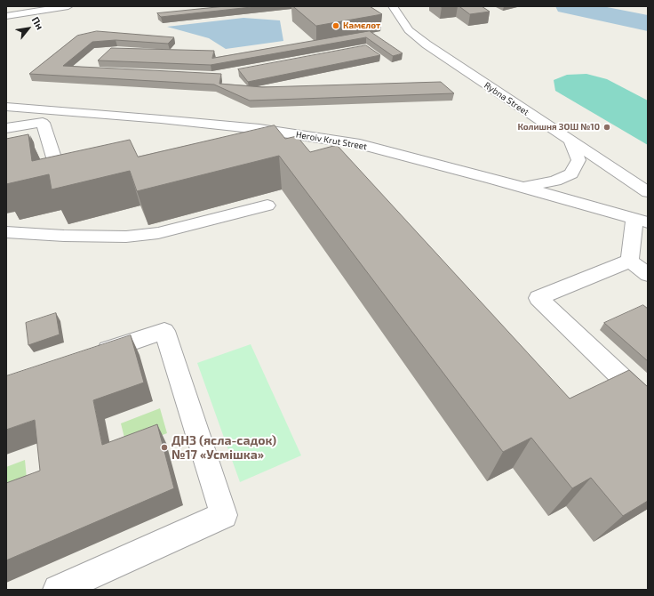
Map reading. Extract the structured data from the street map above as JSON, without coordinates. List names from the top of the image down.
{
  "streets": {
    "street": ["Rybna Street", "Heroiv Krut Street"]
  },
  "places": ["Камєлот", "Колишня ЗОШ №10", "ДНЗ (ясла-садок) №17 «Усмішка»"],
  "north": "top right"
}
